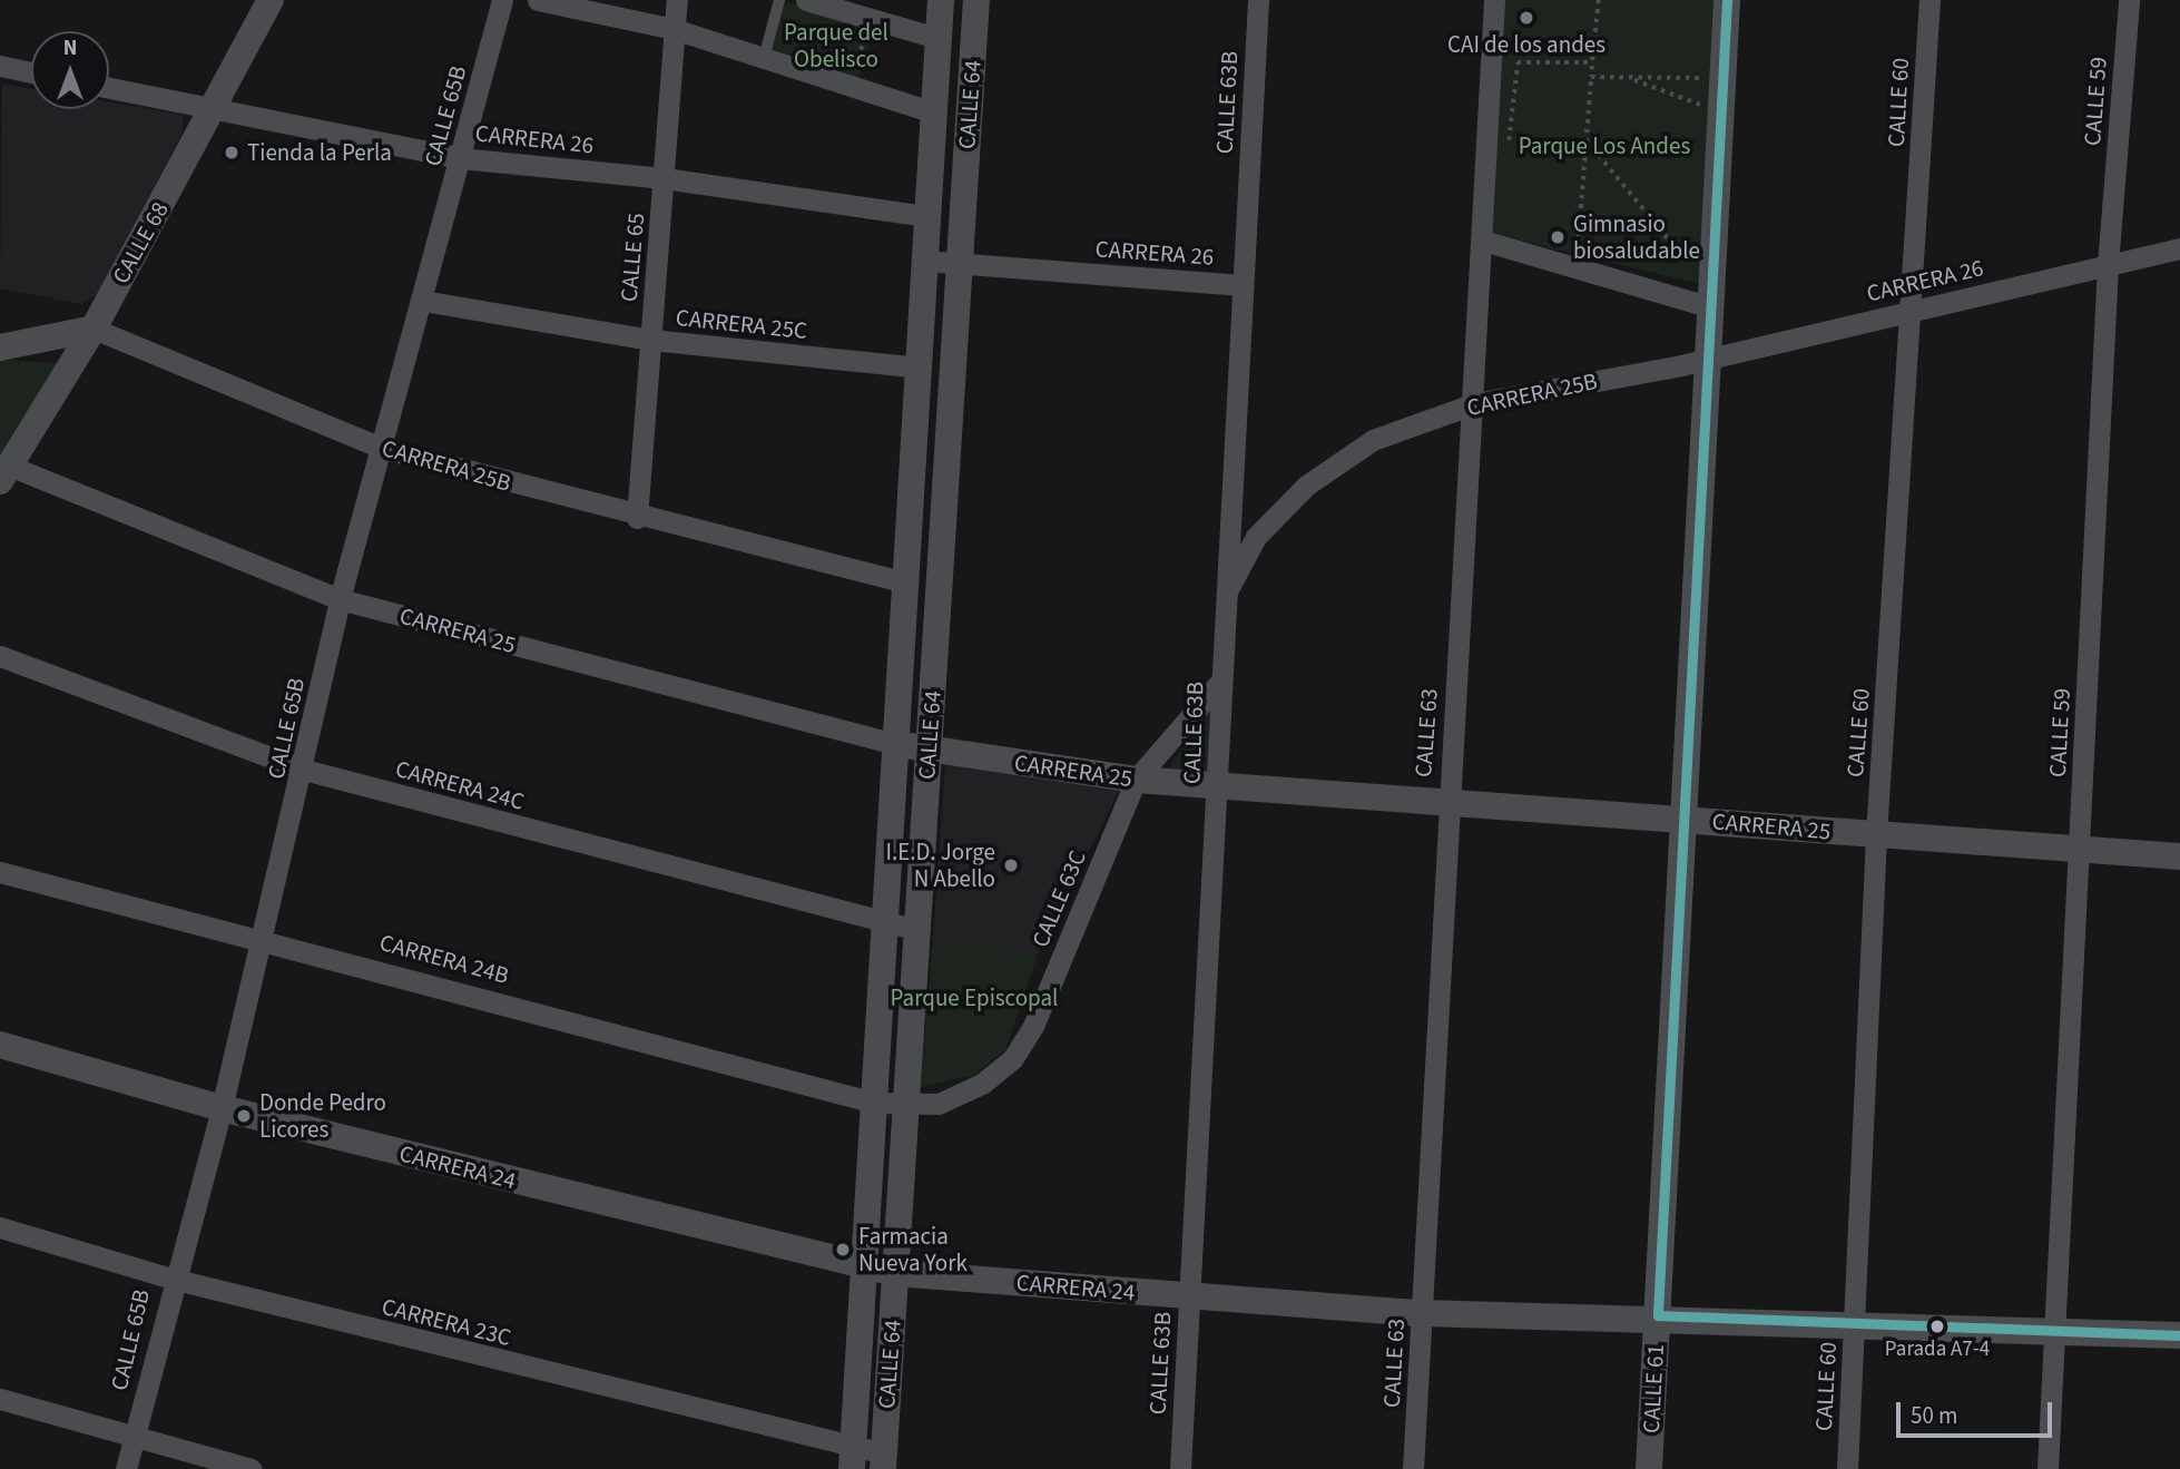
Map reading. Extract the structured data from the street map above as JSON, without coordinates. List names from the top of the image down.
{
  "streets": {
    "street": [
      "CALLE 59",
      "CALLE 63B",
      "CALLE 60",
      "CALLE 64",
      "CALLE 65B",
      "CARRERA 26",
      "CALLE 68",
      "CALLE 65",
      "CARRERA 25C",
      "CARRERA 25B",
      "CARRERA 25",
      "CALLE 63",
      "CARRERA 24C",
      "CALLE 63C",
      "CARRERA 24B",
      "CARRERA 24",
      "CARRERA 23C",
      "CALLE 61"
    ]
  },
  "crossings": [
    ["CALLE 59", "CARRERA 26"],
    ["CALLE 59", "CARRERA 25"],
    ["CALLE 59", "CARRERA 24"],
    ["CALLE 63B", "CARRERA 26"],
    ["CALLE 63B", "CARRERA 25B"],
    ["CALLE 63B", "CARRERA 25"],
    ["CALLE 63B", "CALLE 63C"],
    ["CALLE 63B", "CARRERA 24"],
    ["CALLE 60", "CARRERA 26"],
    ["CALLE 60", "CARRERA 25"],
    ["CALLE 60", "CARRERA 24"],
    ["CALLE 64", "CARRERA 26"],
    ["CALLE 64", "CARRERA 25C"],
    ["CALLE 64", "CARRERA 25B"],
    ["CALLE 64", "CARRERA 25"],
    ["CALLE 64", "CARRERA 24C"],
    ["CALLE 64", "CALLE 63C"],
    ["CALLE 64", "CARRERA 24B"],
    ["CALLE 64", "CARRERA 24"],
    ["CALLE 64", "CARRERA 23C"],
    ["CALLE 65B", "CARRERA 26"],
    ["CALLE 65B", "CARRERA 25C"],
    ["CALLE 65B", "CARRERA 25B"],
    ["CALLE 65B", "CARRERA 25"],
    ["CALLE 65B", "CARRERA 24C"],
    ["CALLE 65B", "CARRERA 24B"],
    ["CALLE 65B", "CARRERA 24"],
    ["CALLE 65B", "CARRERA 23C"],
    ["CARRERA 26", "CALLE 68"],
    ["CARRERA 26", "CALLE 65"],
    ["CARRERA 26", "CARRERA 25B"],
    ["CARRERA 26", "CALLE 61"],
    ["CALLE 68", "CARRERA 25B"],
    ["CALLE 68", "CARRERA 25"],
    ["CALLE 65", "CARRERA 25C"],
    ["CALLE 65", "CARRERA 25B"],
    ["CARRERA 25B", "CALLE 63"],
    ["CARRERA 25", "CALLE 63"],
    ["CARRERA 25", "CALLE 63C"],
    ["CARRERA 25", "CALLE 61"],
    ["CALLE 63", "CARRERA 24"],
    ["CALLE 63C", "CARRERA 24B"],
    ["CARRERA 24", "CALLE 61"]
  ],
  "parks": ["Parque del Obelisco", "Parque Los Andes", "Parque Episcopal"],
  "places": [
    "CAI de los andes",
    "Tienda la Perla",
    "Gimnasio biosaludable",
    "I.E.D. Jorge N Abello",
    "Donde Pedro Licores",
    "Farmacia Nueva York",
    "Parada A7-4"
  ],
  "lines": ["transit line A7-4"],
  "scale_bar": "50 m",
  "north": "top"
}
